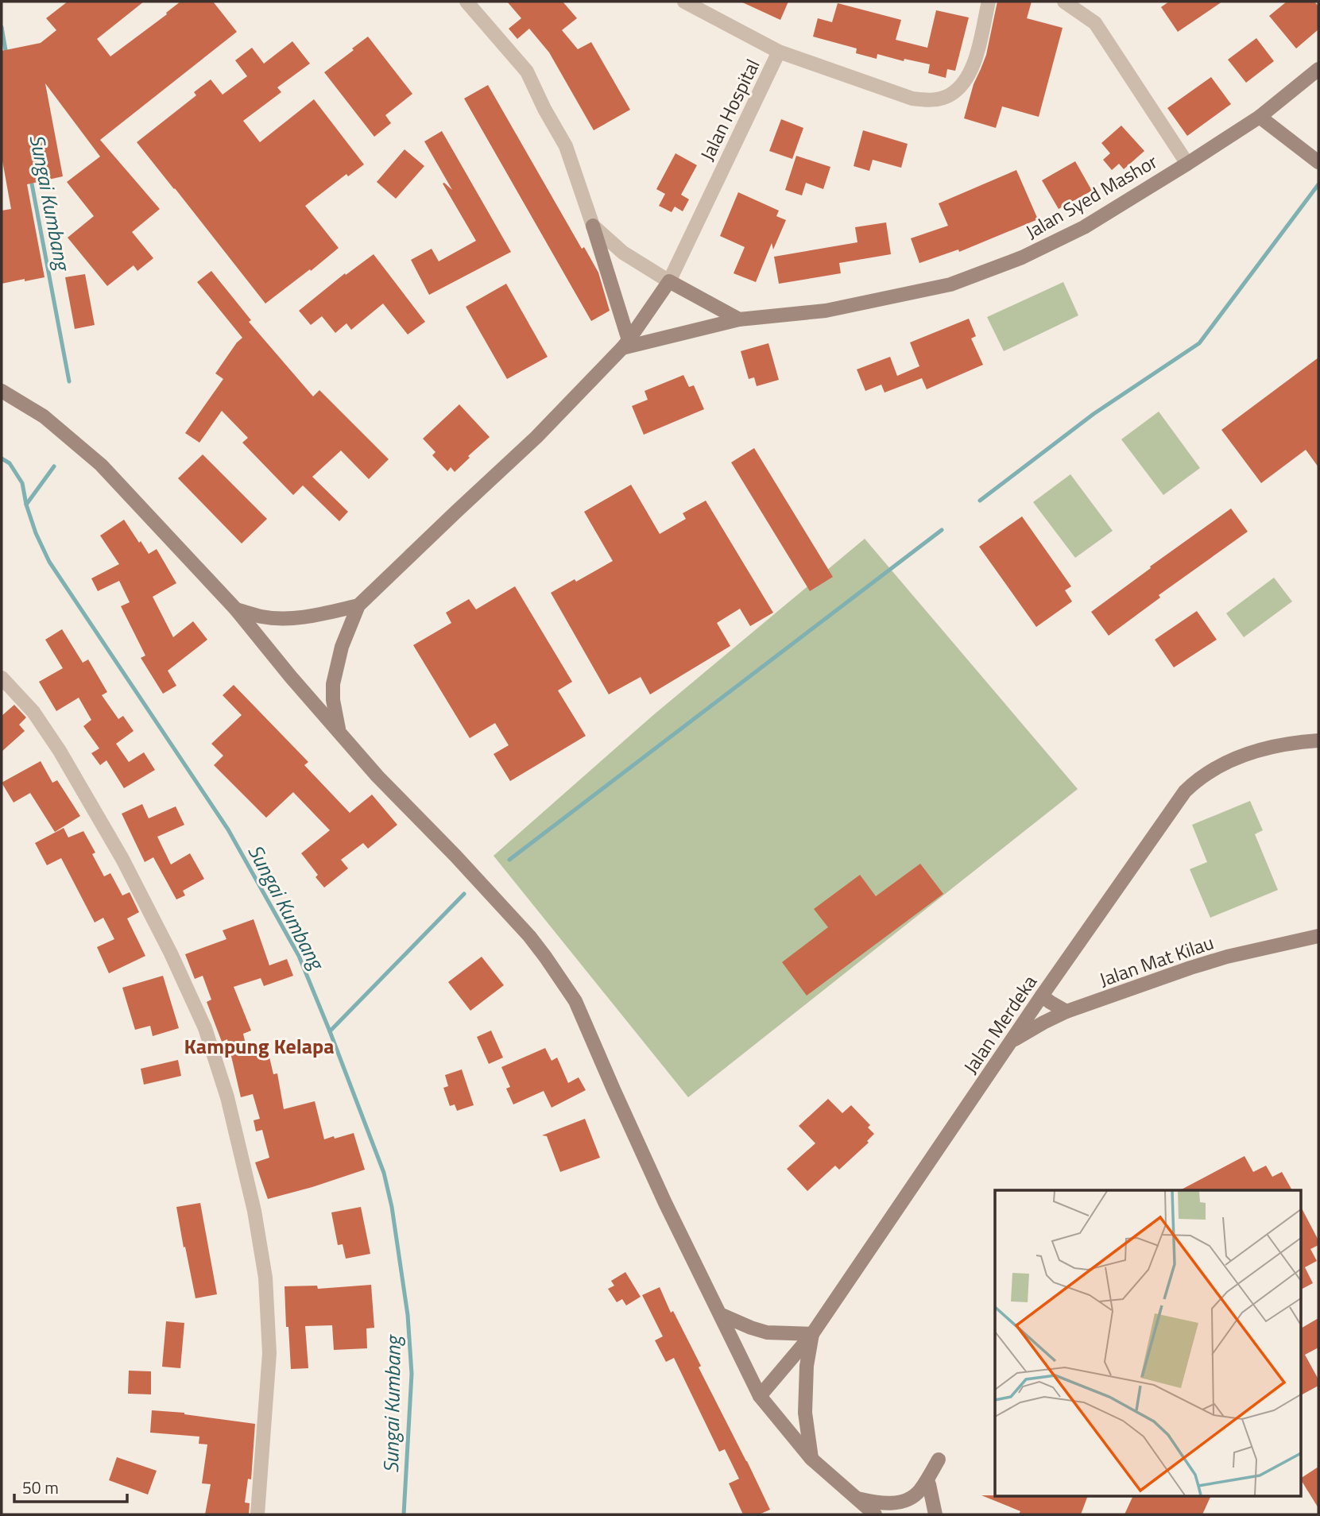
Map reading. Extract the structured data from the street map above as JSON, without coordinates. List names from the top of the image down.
{
  "streets": {
    "street": [
      "Jalan Hospital",
      "Jalan Syed Mashor",
      "Jalan Mat Kilau",
      "Jalan Merdeka"
    ]
  },
  "crossings": [
    ["Jalan Mat Kilau", "Jalan Merdeka"]
  ],
  "districts": ["Kampung Kelapa"],
  "water": ["Sungai Kumbang"],
  "scale_bar": "50 m"
}
